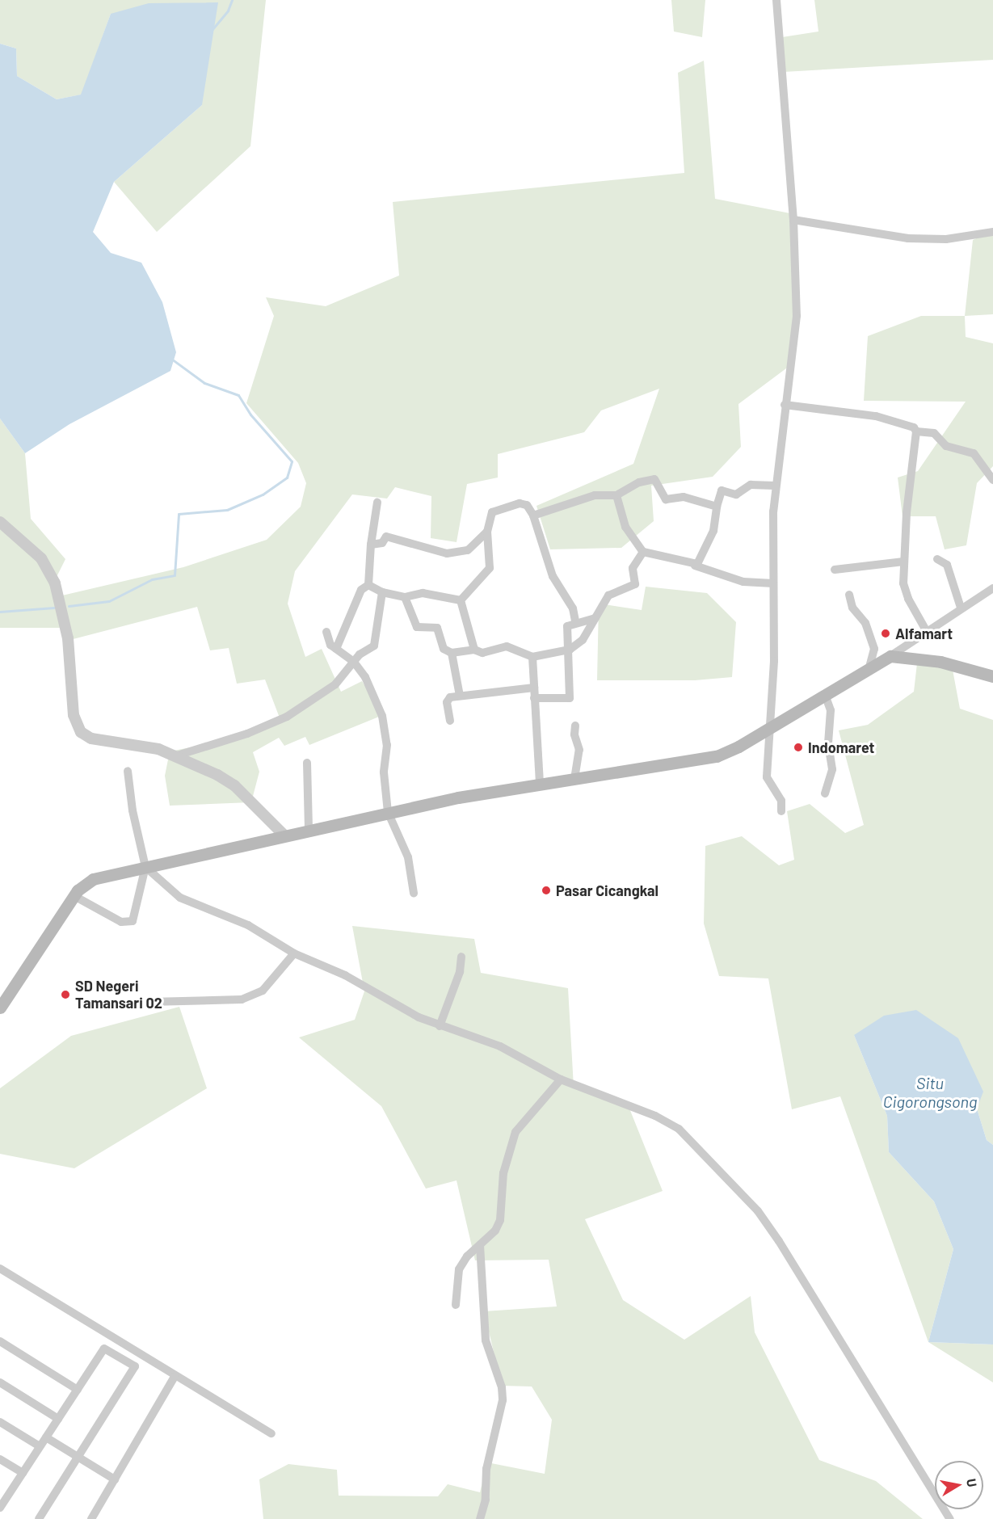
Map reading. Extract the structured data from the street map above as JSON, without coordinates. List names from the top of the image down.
{
  "water": ["Situ Cigorongsong"],
  "places": [
    "Alfamart",
    "Indomaret",
    "Pasar Cicangkal",
    "SD Negeri Tamansari 02"
  ],
  "north": "right"
}
